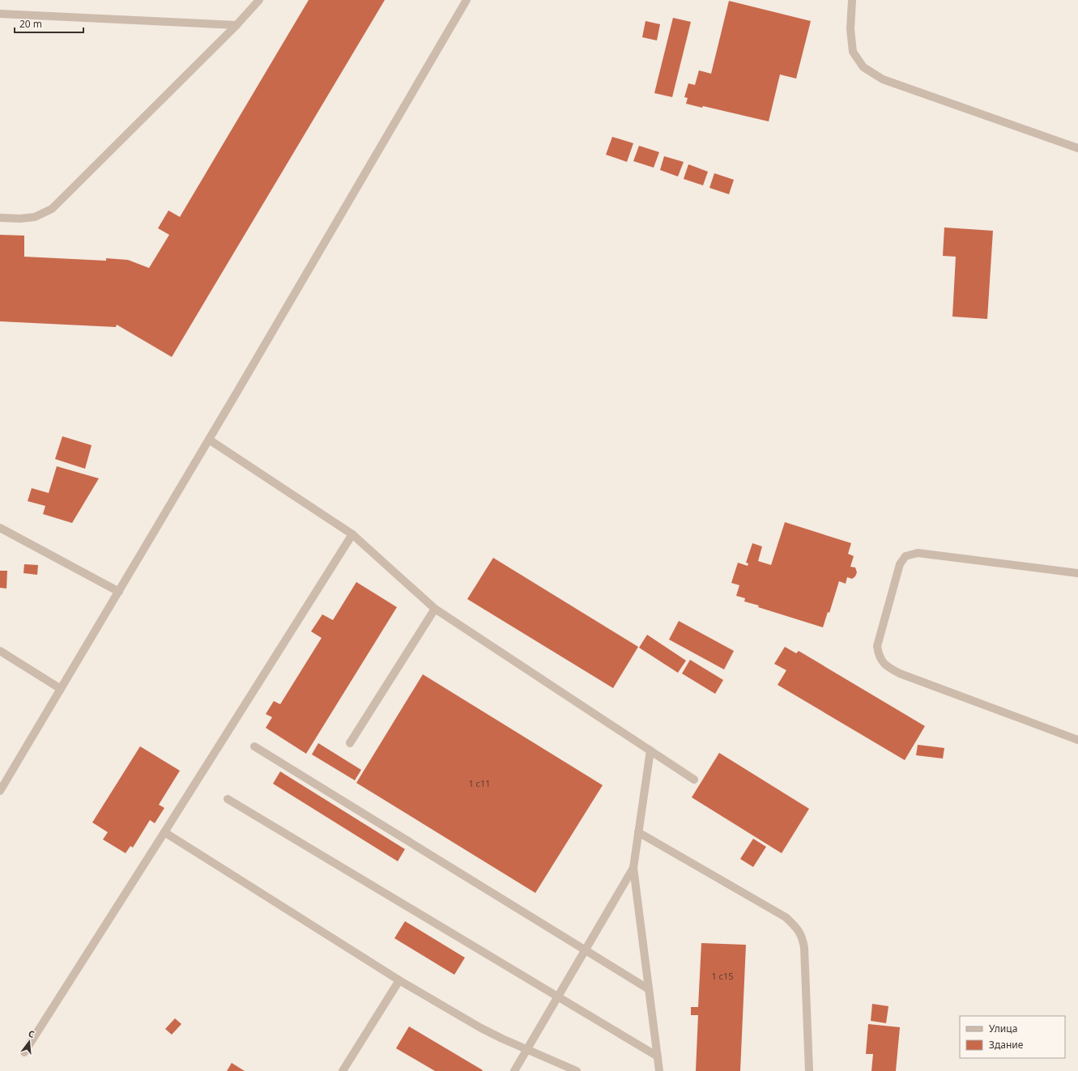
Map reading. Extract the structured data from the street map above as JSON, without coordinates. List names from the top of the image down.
{
  "house_numbers": ["1 с11", "1 с15"],
  "legend": ["Улица", "Здание"],
  "scale_bar": "20 m",
  "north": "top"
}
